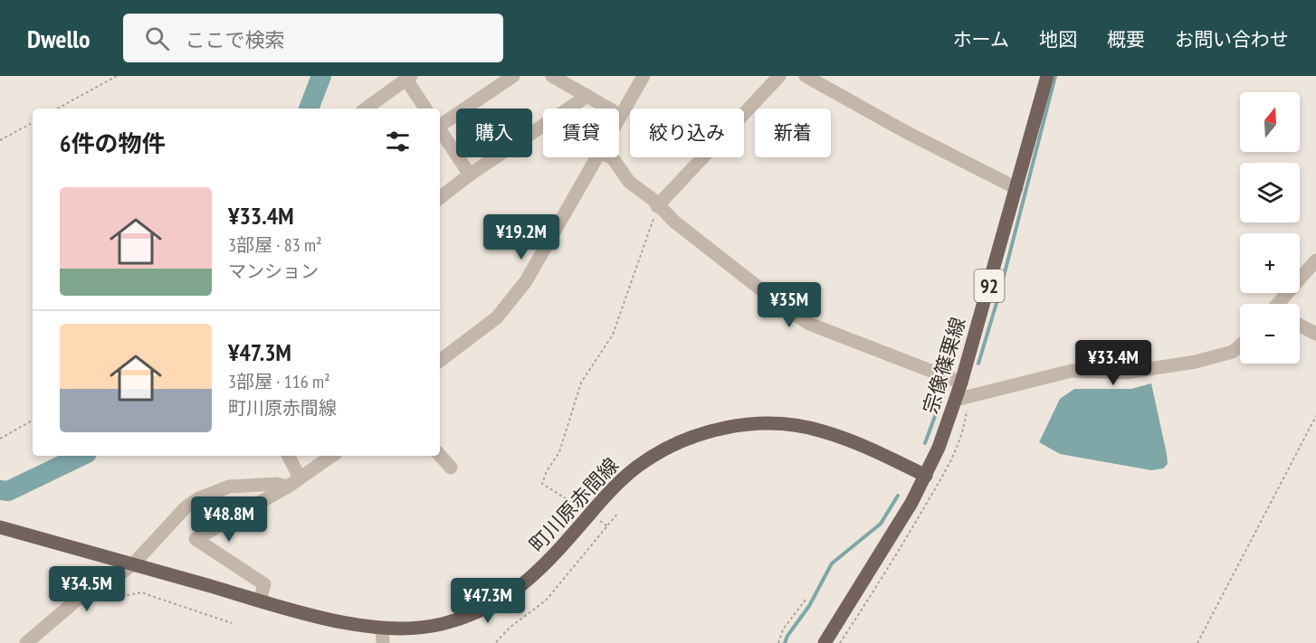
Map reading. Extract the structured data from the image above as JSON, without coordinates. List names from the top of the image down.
{
  "streets": {
    "main road": ["92", "宗像篠栗線", "町川原赤間線"]
  },
  "crossings": [
    ["宗像篠栗線", "町川原赤間線"]
  ],
  "north": "top",
  "page": {
    "header": "Dwello",
    "search": "ここで検索",
    "nav": [
      "ホーム",
      "地図",
      "概要",
      "お問い合わせ"
    ],
    "map_buttons": ["+", "−"],
    "chip": [
      "購入",
      "賃貸",
      "絞り込み",
      "新着"
    ],
    "heading": "6件の物件",
    "list": [
      {
        "name": "¥33.4M",
        "note": "3部屋 · 83 m² · マンション"
      },
      {
        "name": "¥47.3M",
        "note": "3部屋 · 116 m² · 町川原赤間線"
      }
    ],
    "price": [
      "¥19.2M",
      "¥35M",
      "¥33.4M",
      "¥48.8M",
      "¥34.5M",
      "¥47.3M"
    ]
  }
}
